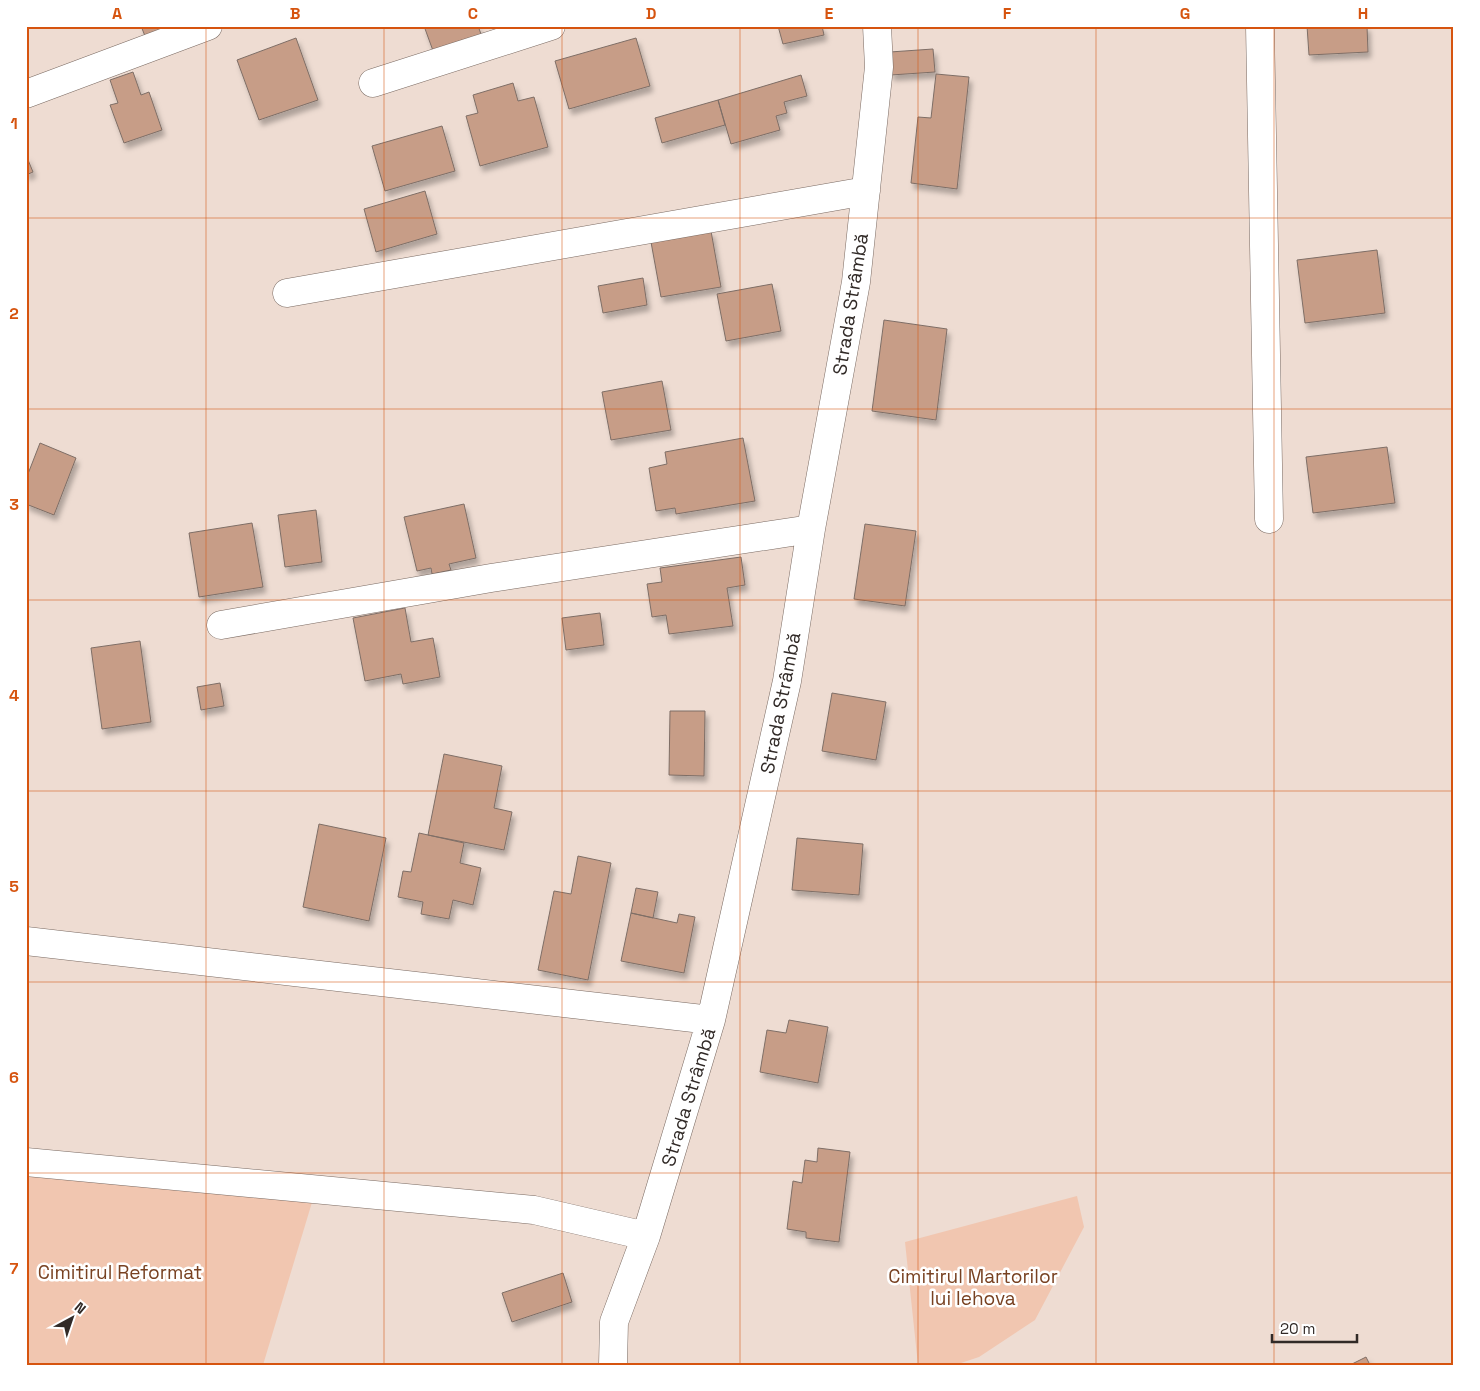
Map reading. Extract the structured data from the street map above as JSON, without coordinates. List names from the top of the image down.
{
  "streets": {
    "street": ["Strada Strâmbă"]
  },
  "parks": ["Cimitirul Reformat", "Cimitirul Martorilor lui Iehova"],
  "scale_bar": "20 m",
  "north": "top right",
  "grid": {
    "columns": [
      "A",
      "B",
      "C",
      "D",
      "E",
      "F",
      "G",
      "H"
    ],
    "rows": [
      "1",
      "2",
      "3",
      "4",
      "5",
      "6",
      "7"
    ]
  }
}
